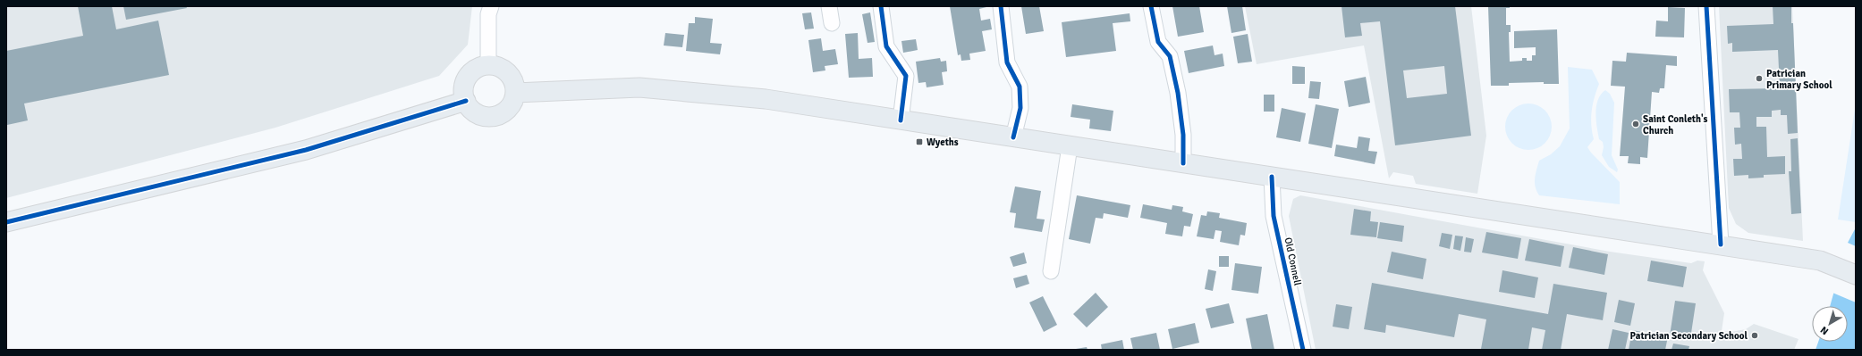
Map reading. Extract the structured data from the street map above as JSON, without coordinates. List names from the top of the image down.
{
  "streets": {
    "street": ["Old Connell"]
  },
  "places": {
    "other": ["Patrician Primary School", "Saint Conleth's Church", "Patrician Secondary School"],
    "transit": ["Wyeths"]
  },
  "north": "bottom left"
}
